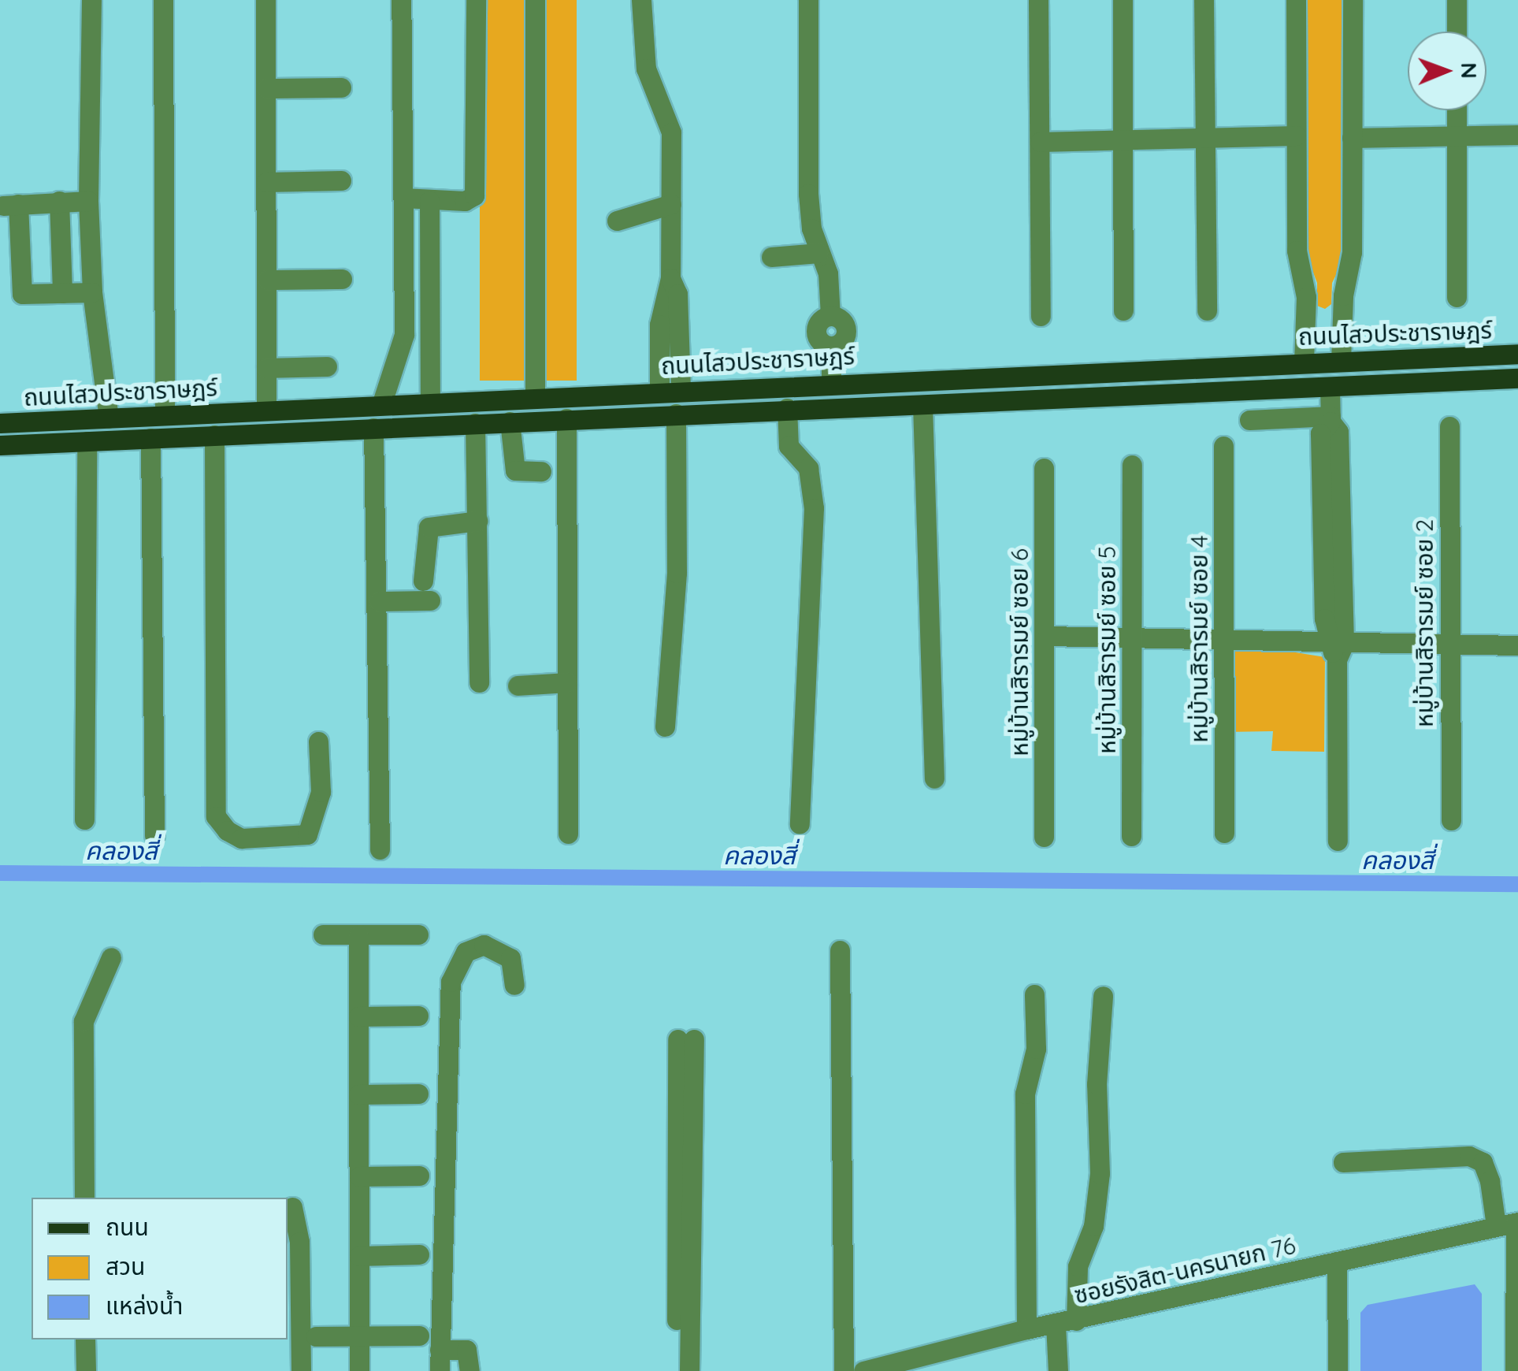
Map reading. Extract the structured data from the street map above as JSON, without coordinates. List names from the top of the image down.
{
  "streets": {
    "main road": ["ถนนไสวประชาราษฎร์"],
    "street": [
      "หมู่บ้านสิรารมย์ ซอย 2",
      "หมู่บ้านสิรารมย์ ซอย 4",
      "หมู่บ้านสิรารมย์ ซอย 5",
      "หมู่บ้านสิรารมย์ ซอย 6",
      "ซอยรังสิต-นครนายก 76"
    ]
  },
  "water": ["คลองสี่"],
  "legend": ["ถนน", "สวน", "แหล่งน้ำ"],
  "north": "right"
}
